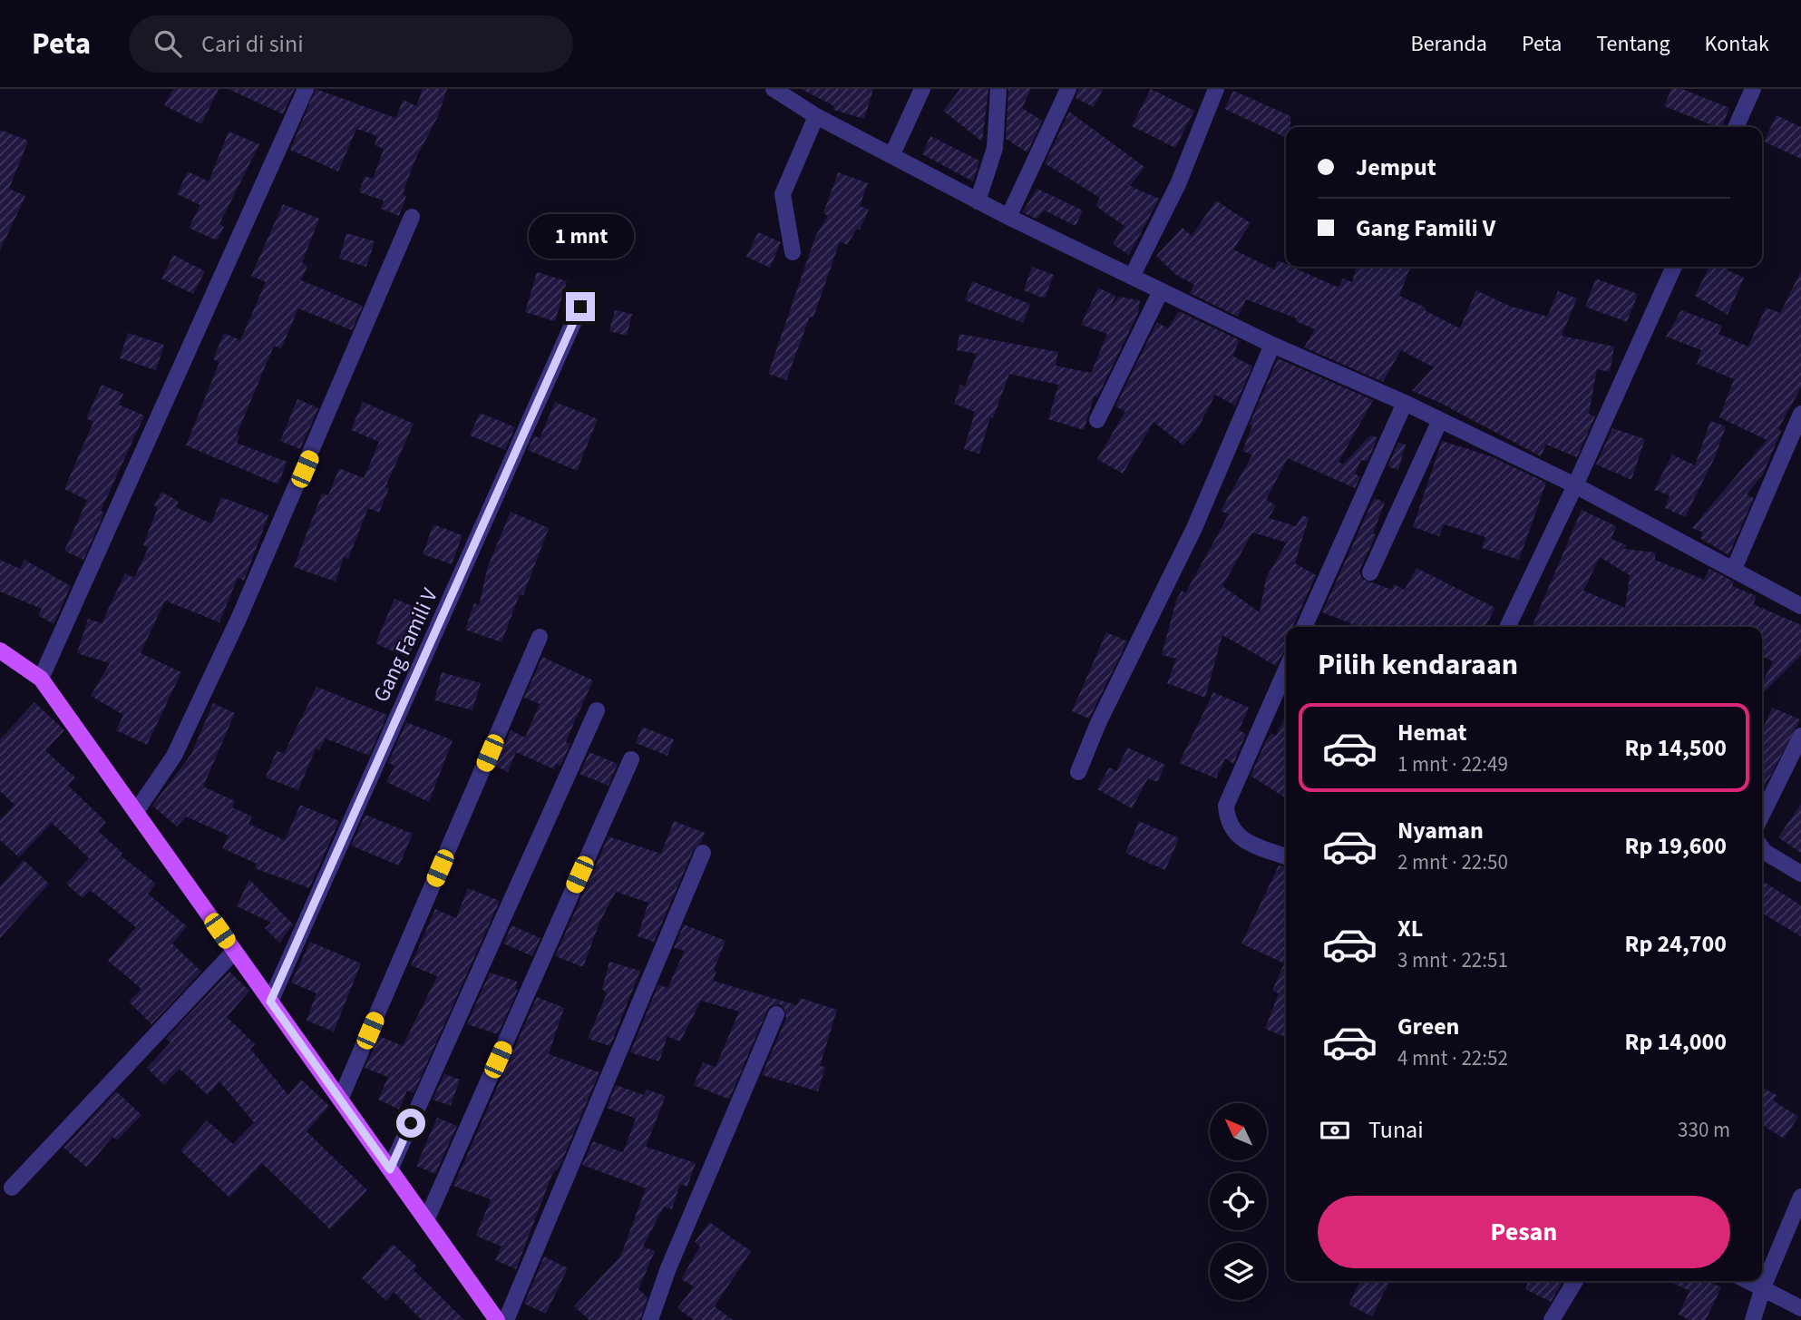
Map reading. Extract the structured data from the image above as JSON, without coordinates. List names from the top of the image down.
{
  "streets": {
    "street": ["Gang Famili V"]
  },
  "north": "top left",
  "page": {
    "header": "Peta",
    "search": "Cari di sini",
    "nav": [
      "Beranda",
      "Peta",
      "Tentang",
      "Kontak"
    ],
    "banner": ["Jemput", "Gang Famili V"],
    "bubble": "1 mnt",
    "heading": "Pilih kendaraan",
    "list": [
      {
        "name": "Hemat",
        "note": "1 mnt · 22:49",
        "value": "Rp 14,500"
      },
      {
        "name": "Nyaman",
        "note": "2 mnt · 22:50",
        "value": "Rp 19,600"
      },
      {
        "name": "XL",
        "note": "3 mnt · 22:51",
        "value": "Rp 24,700"
      },
      {
        "name": "Green",
        "note": "4 mnt · 22:52",
        "value": "Rp 14,000"
      }
    ],
    "pay": ["Tunai", "330 m"],
    "buttons": "Pesan"
  }
}
